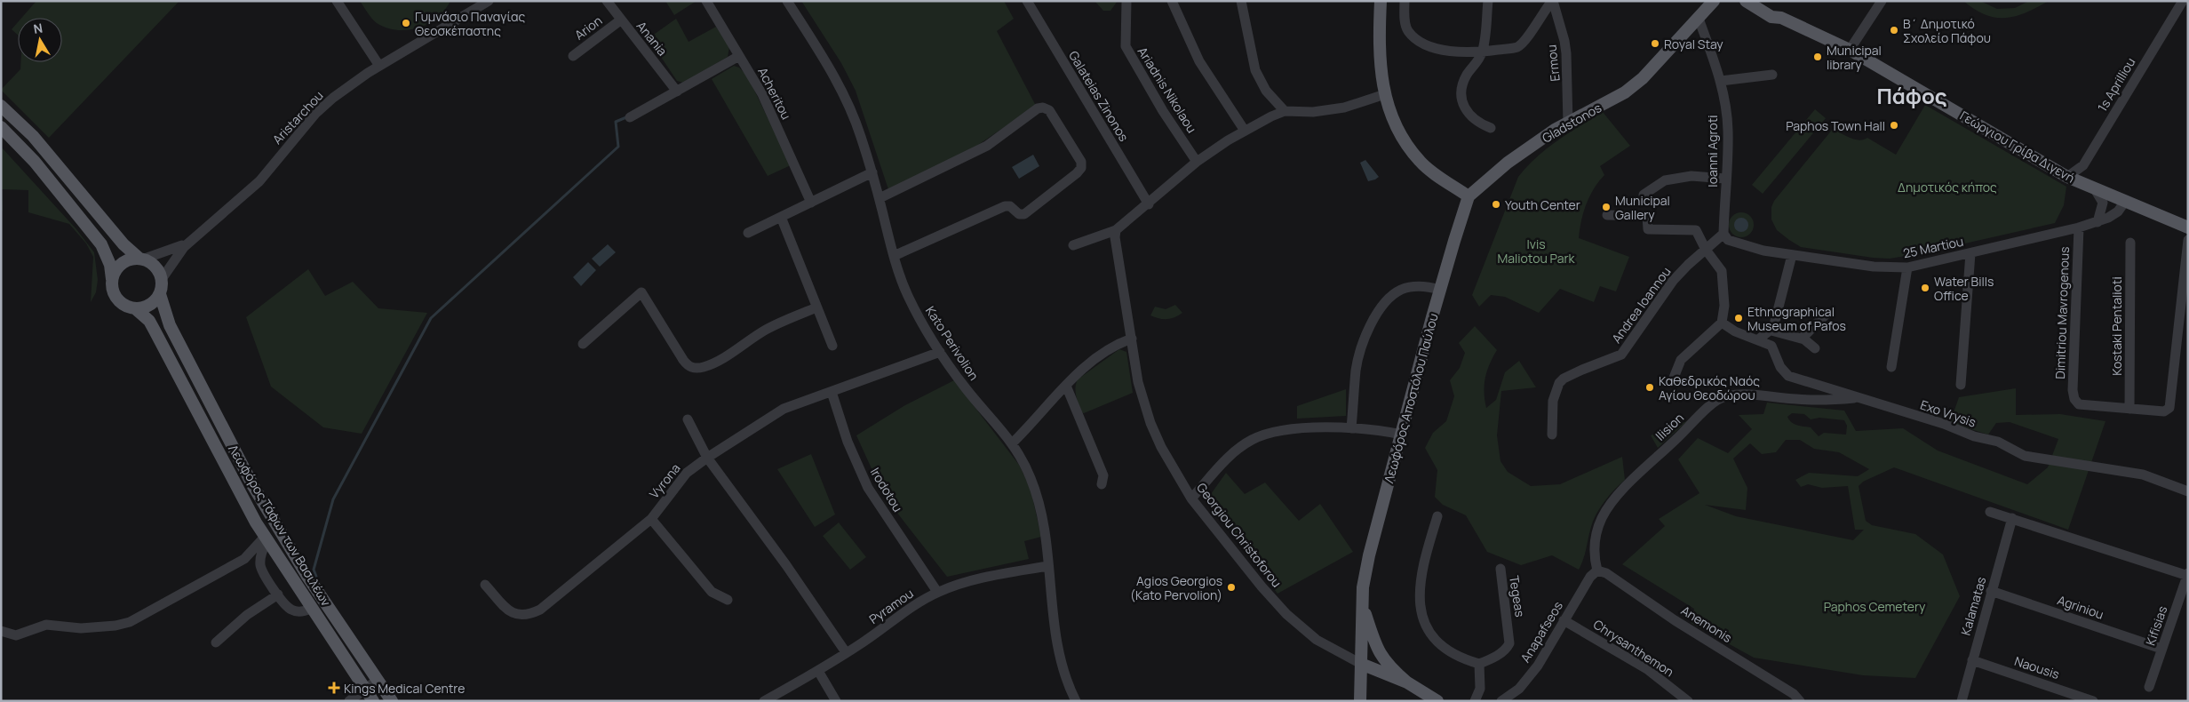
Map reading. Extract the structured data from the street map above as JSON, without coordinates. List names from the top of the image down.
{
  "streets": {
    "main road": [
      "Gladstonos",
      "Γεώργιου Γρίβα Διγενή",
      "Λεωφόρος Αποστόλου Παύλου",
      "Λεωφόρος Τάφων των Βασιλέων"
    ],
    "street": [
      "Arion",
      "Anania",
      "Ermou",
      "1s Aprilliou",
      "Ariadnis Nikolaou",
      "Acheritou",
      "Galateias Zinonos",
      "Aristarchou",
      "Ioanni Agroti",
      "25 Martiou",
      "Andrea Ioannou",
      "Dimitriou Mavrogenous",
      "Kostaki Pentalioti",
      "Kato Perivolion",
      "Exo Vrysis",
      "Ilision",
      "Vyrona",
      "Irodotou",
      "Georgiou Christoforou",
      "Tegeas",
      "Pyramou",
      "Kalamatas",
      "Agriniou",
      "Anemonis",
      "Kifisias",
      "Anapafseos",
      "Chrysanthemon",
      "Naousis"
    ]
  },
  "crossings": [
    ["Arion", "Anania"],
    ["Ermou", "Gladstonos"],
    ["1s Aprilliou", "Γεώργιου Γρίβα Διγενή"],
    ["Aristarchou", "Λεωφόρος Τάφων των Βασιλέων"],
    ["Gladstonos", "Ioanni Agroti"],
    ["Gladstonos", "Λεωφόρος Αποστόλου Παύλου"],
    ["Γεώργιου Γρίβα Διγενή", "25 Martiou"],
    ["Ioanni Agroti", "25 Martiou"],
    ["Ioanni Agroti", "Andrea Ioannou"],
    ["25 Martiou", "Andrea Ioannou"],
    ["25 Martiou", "Dimitriou Mavrogenous"],
    ["Dimitriou Mavrogenous", "Kostaki Pentalioti"],
    ["Kato Perivolion", "Vyrona"],
    ["Kato Perivolion", "Pyramou"],
    ["Λεωφόρος Αποστόλου Παύλου", "Georgiou Christoforou"],
    ["Exo Vrysis", "Ilision"],
    ["Ilision", "Anemonis"],
    ["Ilision", "Anapafseos"],
    ["Vyrona", "Irodotou"],
    ["Irodotou", "Pyramou"],
    ["Kalamatas", "Agriniou"],
    ["Kalamatas", "Naousis"],
    ["Agriniou", "Kifisias"],
    ["Anemonis", "Anapafseos"],
    ["Anapafseos", "Chrysanthemon"]
  ],
  "districts": ["Πάφος"],
  "parks": ["Δημοτικός κήπος", "Ivis Maliotou Park", "Paphos Cemetery"],
  "places": {
    "other": [
      "Γυμνάσιο Παναγίας Θεοσκέπαστης",
      "Β΄ Δημοτικό Σχολείο Πάφου",
      "Royal Stay",
      "Municipal library",
      "Paphos Town Hall",
      "Youth Center",
      "Municipal Gallery",
      "Water Bills Office",
      "Ethnographical Museum of Pafos",
      "Καθεδρικός Ναός Αγίου Θεοδώρου",
      "Agios Georgios (Kato Pervolion)"
    ],
    "health": ["Kings Medical Centre"]
  },
  "north": "top"
}
